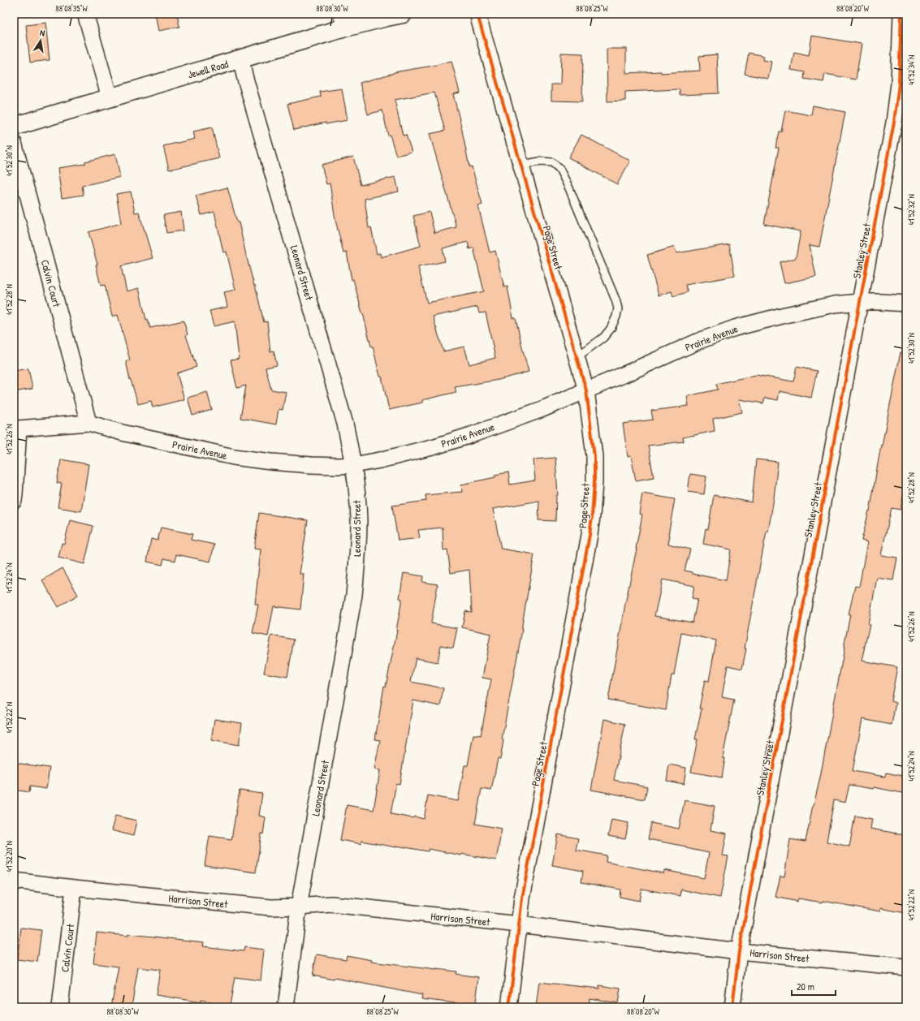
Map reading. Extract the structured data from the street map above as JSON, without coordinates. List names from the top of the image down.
{
  "streets": {
    "street": [
      "Jewell Road",
      "Page Street",
      "Stanley Street",
      "Leonard Street",
      "Calvin Court",
      "Prairie Avenue",
      "Harrison Street"
    ]
  },
  "crossings": [
    ["Jewell Road", "Leonard Street"],
    ["Page Street", "Prairie Avenue"],
    ["Page Street", "Harrison Street"],
    ["Stanley Street", "Prairie Avenue"],
    ["Stanley Street", "Harrison Street"],
    ["Leonard Street", "Prairie Avenue"],
    ["Leonard Street", "Harrison Street"],
    ["Calvin Court", "Prairie Avenue"],
    ["Calvin Court", "Harrison Street"]
  ],
  "scale_bar": "20 m",
  "north": "top",
  "coordinates": [
    "88°08'35\"W",
    "88°08'30\"W",
    "88°08'25\"W",
    "88°08'20\"W",
    "41°52'34\"N",
    "41°52'30\"N",
    "41°52'32\"N",
    "41°52'28\"N",
    "41°52'26\"N",
    "41°52'24\"N",
    "41°52'22\"N",
    "41°52'20\"N"
  ]
}
